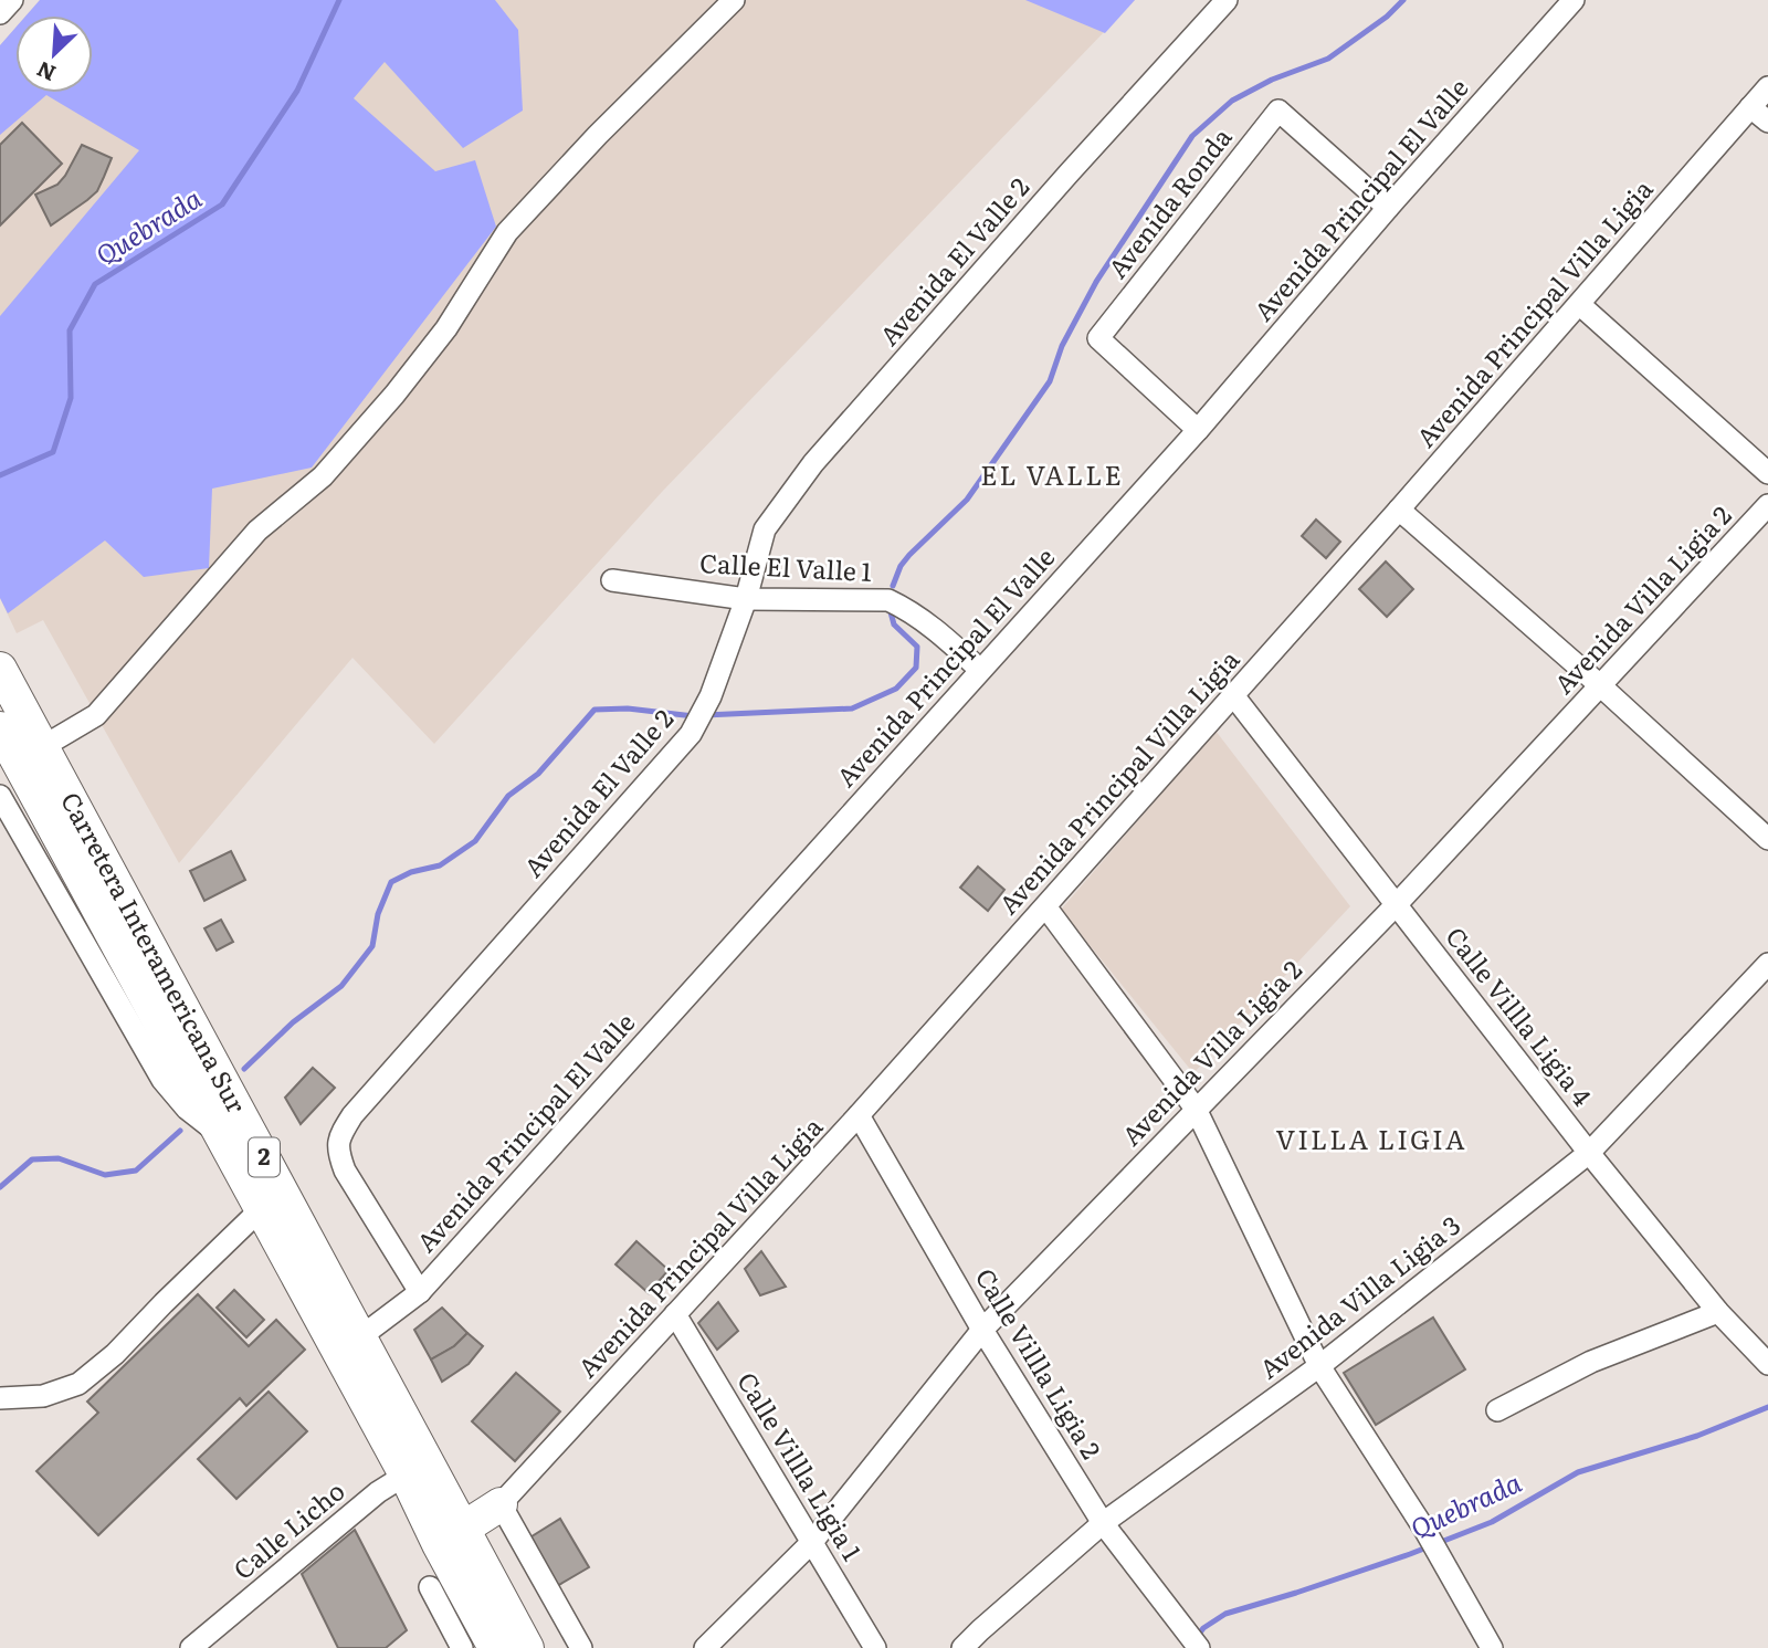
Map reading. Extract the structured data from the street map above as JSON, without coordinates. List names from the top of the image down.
{
  "streets": {
    "highway": ["Carretera Interamericana Sur", "2"],
    "street": [
      "Avenida Principal El Valle",
      "Avenida Ronda",
      "Avenida El Valle 2",
      "Avenida Principal Villa Ligia",
      "Calle El Valle 1",
      "Avenida Villa Ligia 2",
      "Calle Villla Ligia 4",
      "Avenida Villa Ligia 3",
      "Calle Villla Ligia 2",
      "Calle Villla Ligia 1",
      "Calle Licho"
    ]
  },
  "crossings": [
    ["Avenida Principal El Valle", "Avenida Ronda"],
    ["Avenida Principal El Valle", "Avenida El Valle 2"],
    ["Avenida Principal El Valle", "Calle El Valle 1"],
    ["Avenida Principal El Valle", "Carretera Interamericana Sur"],
    ["Avenida El Valle 2", "Calle El Valle 1"],
    ["Avenida Principal Villa Ligia", "Calle Villla Ligia 4"],
    ["Avenida Principal Villa Ligia", "Calle Villla Ligia 2"],
    ["Avenida Principal Villa Ligia", "Calle Villla Ligia 1"],
    ["Avenida Villa Ligia 2", "Calle Villla Ligia 4"],
    ["Avenida Villa Ligia 2", "Calle Villla Ligia 2"],
    ["Avenida Villa Ligia 2", "Calle Villla Ligia 1"],
    ["Carretera Interamericana Sur", "Calle Licho"],
    ["Calle Villla Ligia 4", "Avenida Villa Ligia 3"],
    ["Avenida Villa Ligia 3", "Calle Villla Ligia 2"]
  ],
  "districts": ["EL VALLE", "VILLA LIGIA"],
  "water": ["Quebrada"],
  "north": "bottom left"
}
